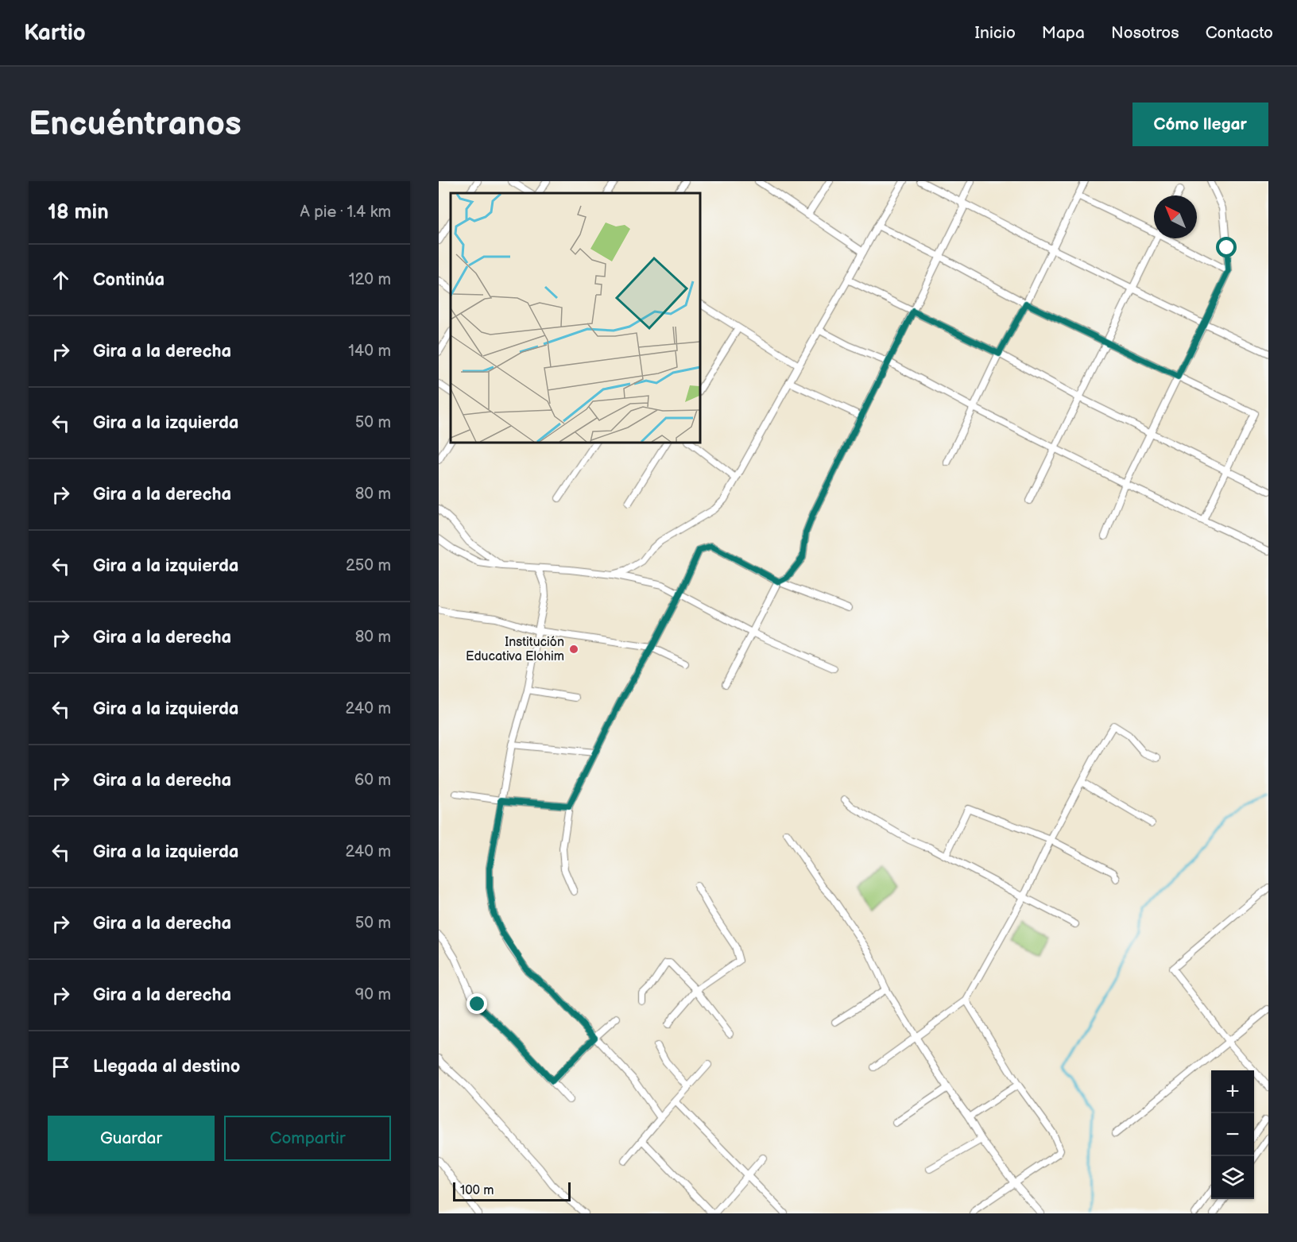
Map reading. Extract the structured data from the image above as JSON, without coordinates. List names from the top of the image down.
{
  "places": ["Institución Educativa Elohim"],
  "scale_bar": "100 m",
  "north": "top left",
  "page": {
    "header": "Kartio",
    "nav": [
      "Inicio",
      "Mapa",
      "Nosotros",
      "Contacto"
    ],
    "buttons": [
      "Cómo llegar",
      ["Guardar", "Compartir"]
    ],
    "title": "Encuéntranos",
    "heading": ["18 min", "A pie · 1.4 km"],
    "list": [
      ["Continúa", "120 m"],
      ["Gira a la derecha", "140 m"],
      ["Gira a la izquierda", "50 m"],
      ["Gira a la derecha", "80 m"],
      ["Gira a la izquierda", "250 m"],
      ["Gira a la derecha", "80 m"],
      ["Gira a la izquierda", "240 m"],
      ["Gira a la derecha", "60 m"],
      ["Gira a la izquierda", "240 m"],
      ["Gira a la derecha", "50 m"],
      ["Gira a la derecha", "90 m"],
      "Llegada al destino"
    ],
    "map_buttons": ["+", "−"],
    "scale": "100 m"
  }
}
